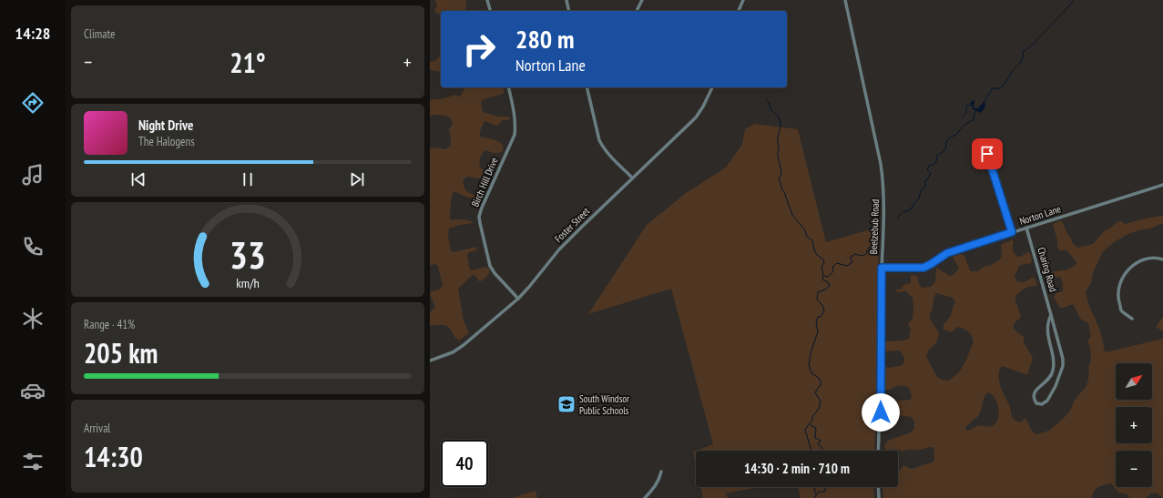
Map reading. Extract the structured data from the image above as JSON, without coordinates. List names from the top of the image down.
{
  "streets": {
    "street": [
      "Birch Hill Drive",
      "Norton Lane",
      "Foster Street",
      "Beelzebub Road",
      "Charing Road"
    ]
  },
  "crossings": [
    ["Birch Hill Drive", "Foster Street"],
    ["Norton Lane", "Beelzebub Road"],
    ["Norton Lane", "Charing Road"]
  ],
  "places": {
    "school or university": ["South Windsor Public Schools"]
  },
  "north": "top right",
  "page": {
    "tabs": "14:28",
    "tile": [
      "Climate",
      ["Range · 41%", "205 km"],
      ["Arrival", "14:30"]
    ],
    "turn": ["280 m", "Norton Lane"],
    "heat": ["−", "21°", "+"],
    "song": ["Night Drive", "The Halogens"],
    "map_buttons": ["+", "−"],
    "limit": "40",
    "trip": "14:30 · 2 min · 710 m",
    "gauge": ["33", "km/h"]
  }
}
